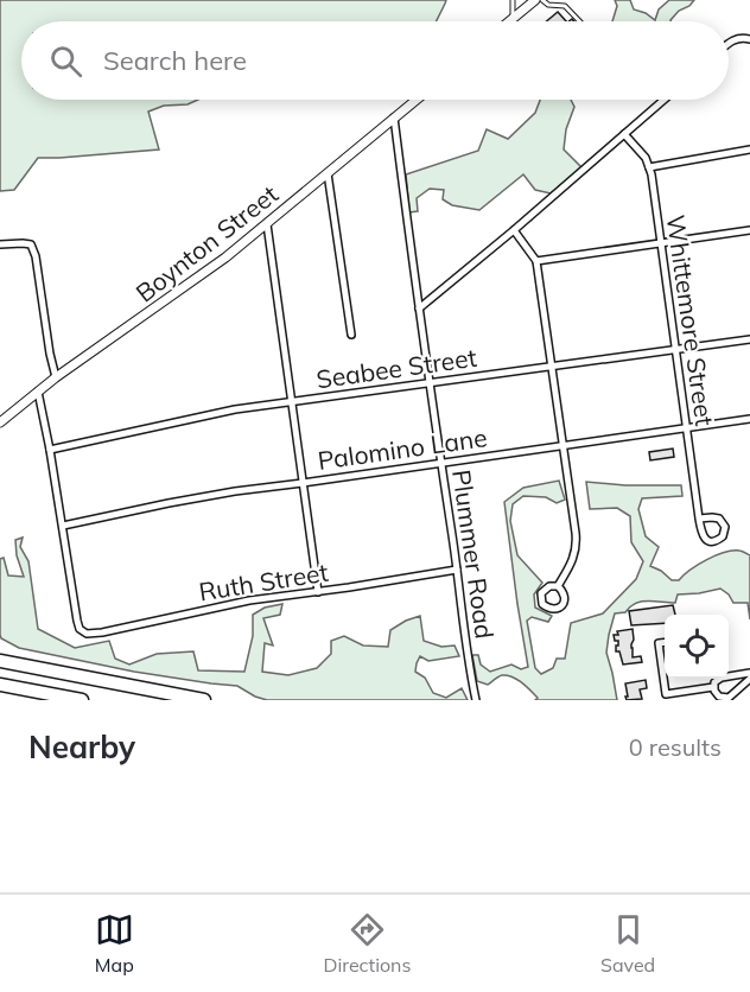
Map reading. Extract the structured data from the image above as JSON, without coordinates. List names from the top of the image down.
{
  "streets": {
    "street": [
      "Boynton Street",
      "Whittemore Street",
      "Seabee Street",
      "Palomino Lane",
      "Plummer Road",
      "Ruth Street"
    ]
  },
  "crossings": [
    ["Boynton Street", "Plummer Road"],
    ["Whittemore Street", "Seabee Street"],
    ["Whittemore Street", "Palomino Lane"],
    ["Seabee Street", "Plummer Road"],
    ["Palomino Lane", "Plummer Road"],
    ["Palomino Lane", "Ruth Street"],
    ["Plummer Road", "Ruth Street"]
  ],
  "page": {
    "search": "Search here",
    "heading": ["Nearby", "0 results"],
    "nav": ["Map", "Directions", "Saved"]
  }
}
